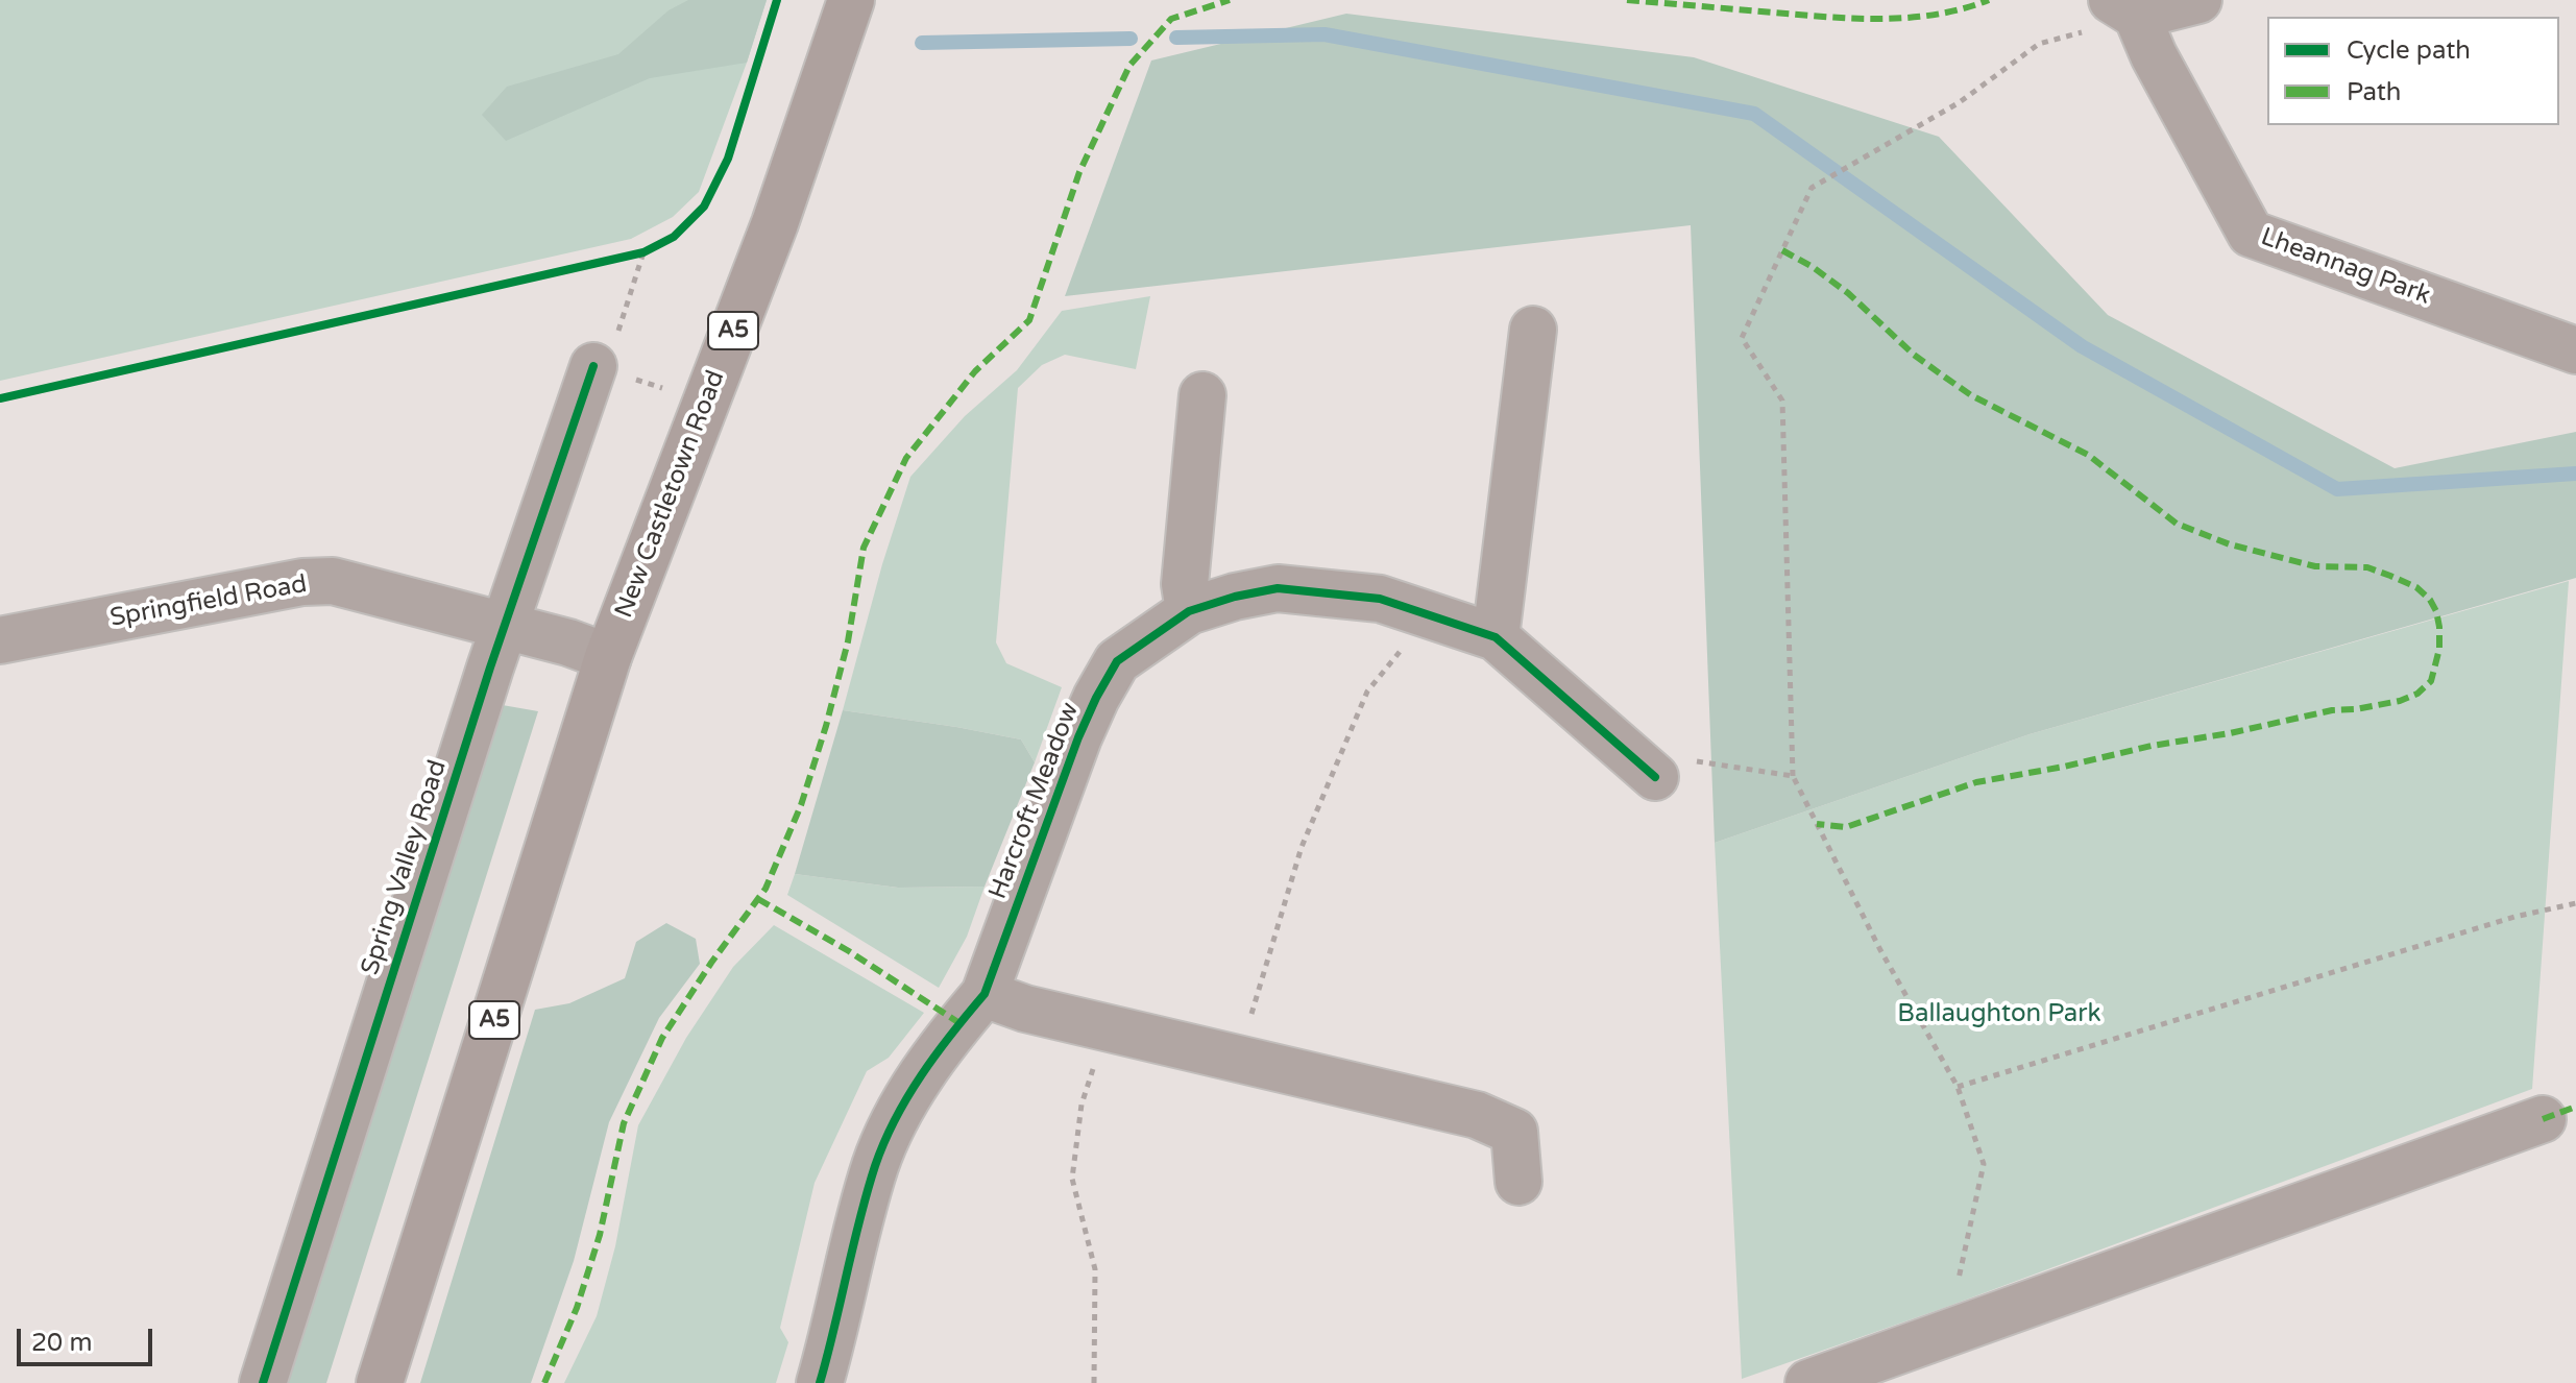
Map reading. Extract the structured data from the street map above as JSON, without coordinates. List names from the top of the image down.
{
  "streets": {
    "highway": ["A5", "New Castletown Road"],
    "street": [
      "Lheannag Park",
      "Springfield Road",
      "Harcroft Meadow",
      "Spring Valley Road"
    ]
  },
  "crossings": [
    ["A5", "New Castletown Road"],
    ["A5", "Springfield Road"],
    ["New Castletown Road", "Springfield Road"],
    ["Springfield Road", "Spring Valley Road"]
  ],
  "parks": ["Ballaughton Park"],
  "legend": ["Cycle path", "Path"],
  "scale_bar": "20 m"
}
